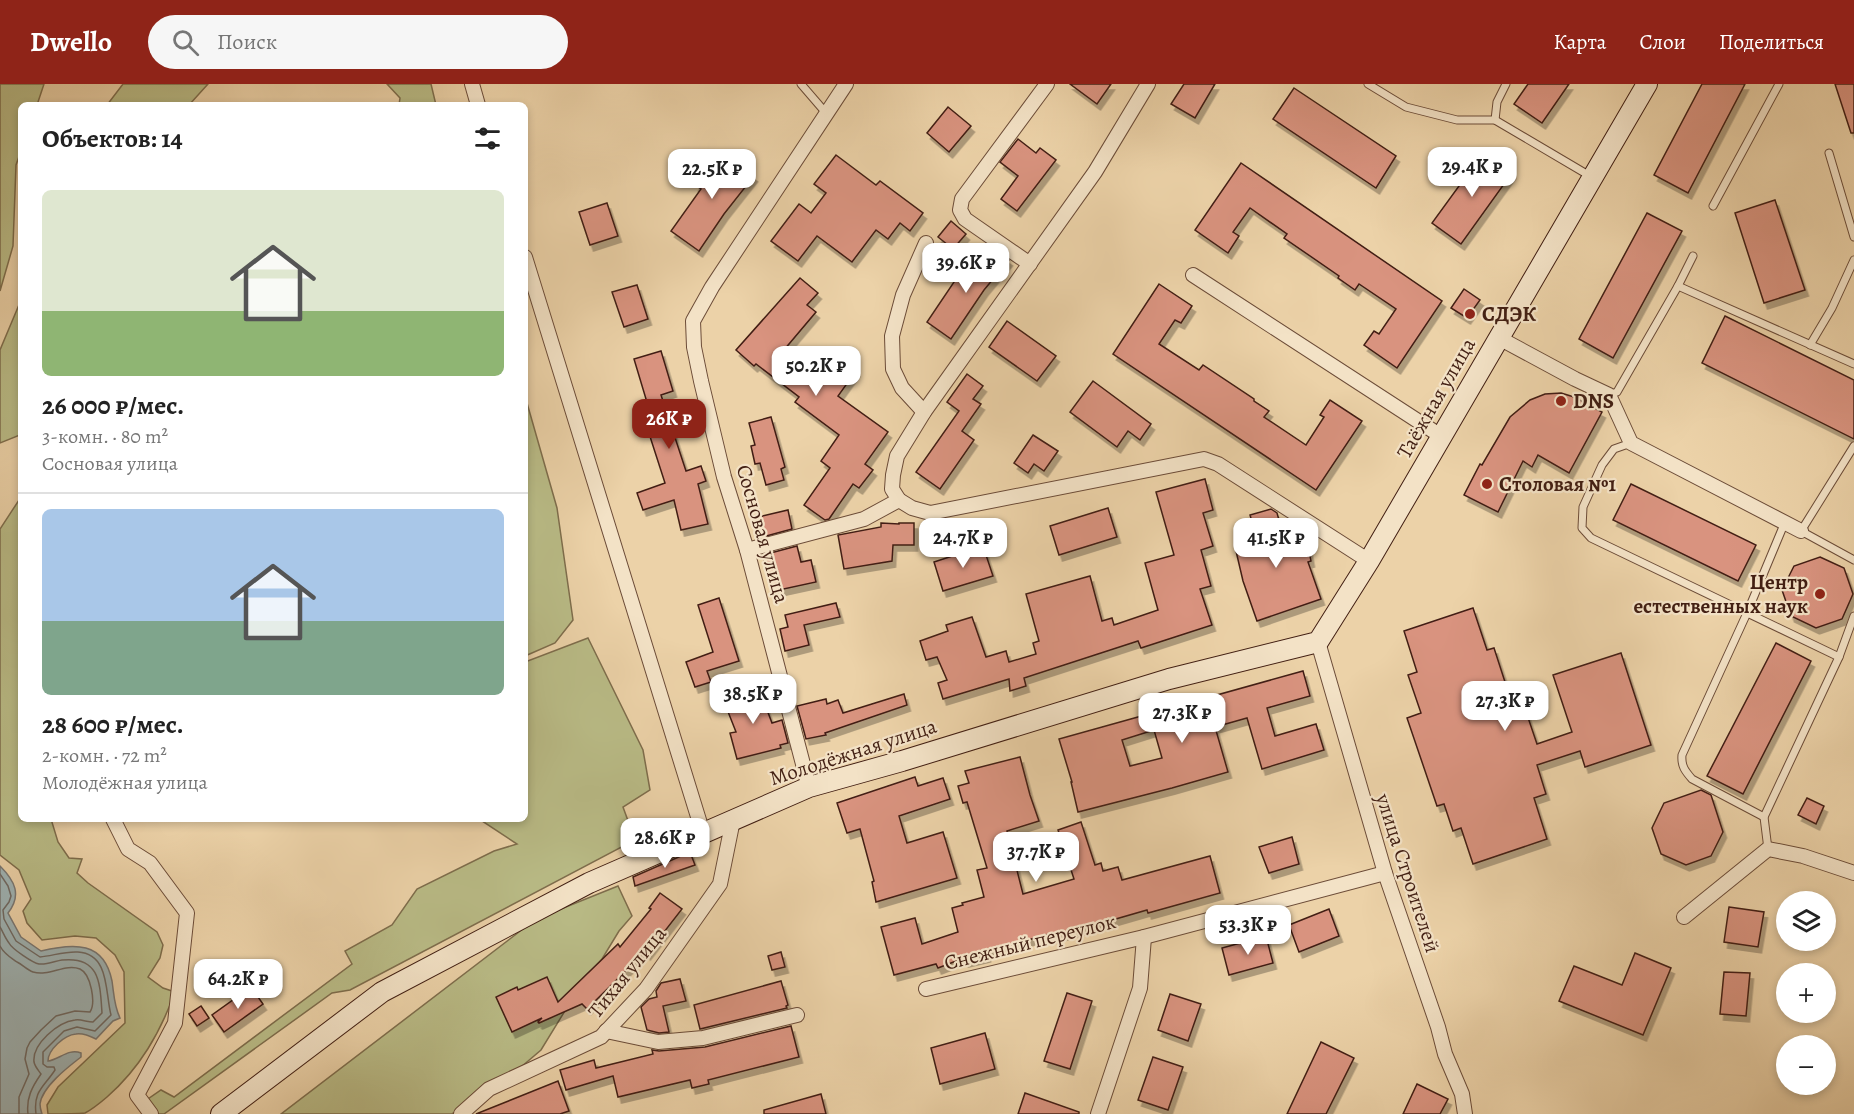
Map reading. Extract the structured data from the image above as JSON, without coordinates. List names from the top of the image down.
{
  "streets": {
    "main road": ["Таёжная улица", "Молодёжная улица"],
    "street": [
      "Сосновая улица",
      "улица Строителей",
      "Снежный переулок",
      "Тихая улица"
    ]
  },
  "crossings": [
    ["Таёжная улица", "Молодёжная улица"],
    ["Таёжная улица", "улица Строителей"],
    ["Сосновая улица", "Молодёжная улица"],
    ["Молодёжная улица", "улица Строителей"],
    ["Молодёжная улица", "Тихая улица"],
    ["улица Строителей", "Снежный переулок"]
  ],
  "places": [
    "СДЭК",
    "DNS",
    "Столовая №1",
    "Центр естественных наук"
  ],
  "page": {
    "header": "Dwello",
    "search": "Поиск",
    "nav": ["Карта", "Слои", "Поделиться"],
    "heading": "Объектов: 14",
    "price": [
      "29.4K ₽",
      "22.5K ₽",
      "39.6K ₽",
      "50.2K ₽",
      "26K ₽",
      "24.7K ₽",
      "41.5K ₽",
      "38.5K ₽",
      "27.3K ₽",
      "27.3K ₽",
      "28.6K ₽",
      "37.7K ₽",
      "53.3K ₽",
      "64.2K ₽"
    ],
    "list": [
      {
        "name": "26 000 ₽/мес.",
        "note": "3-комн. · 80 m² · Сосновая улица"
      },
      {
        "name": "28 600 ₽/мес.",
        "note": "2-комн. · 72 m² · Молодёжная улица"
      }
    ],
    "map_buttons": ["+", "−"]
  }
}
